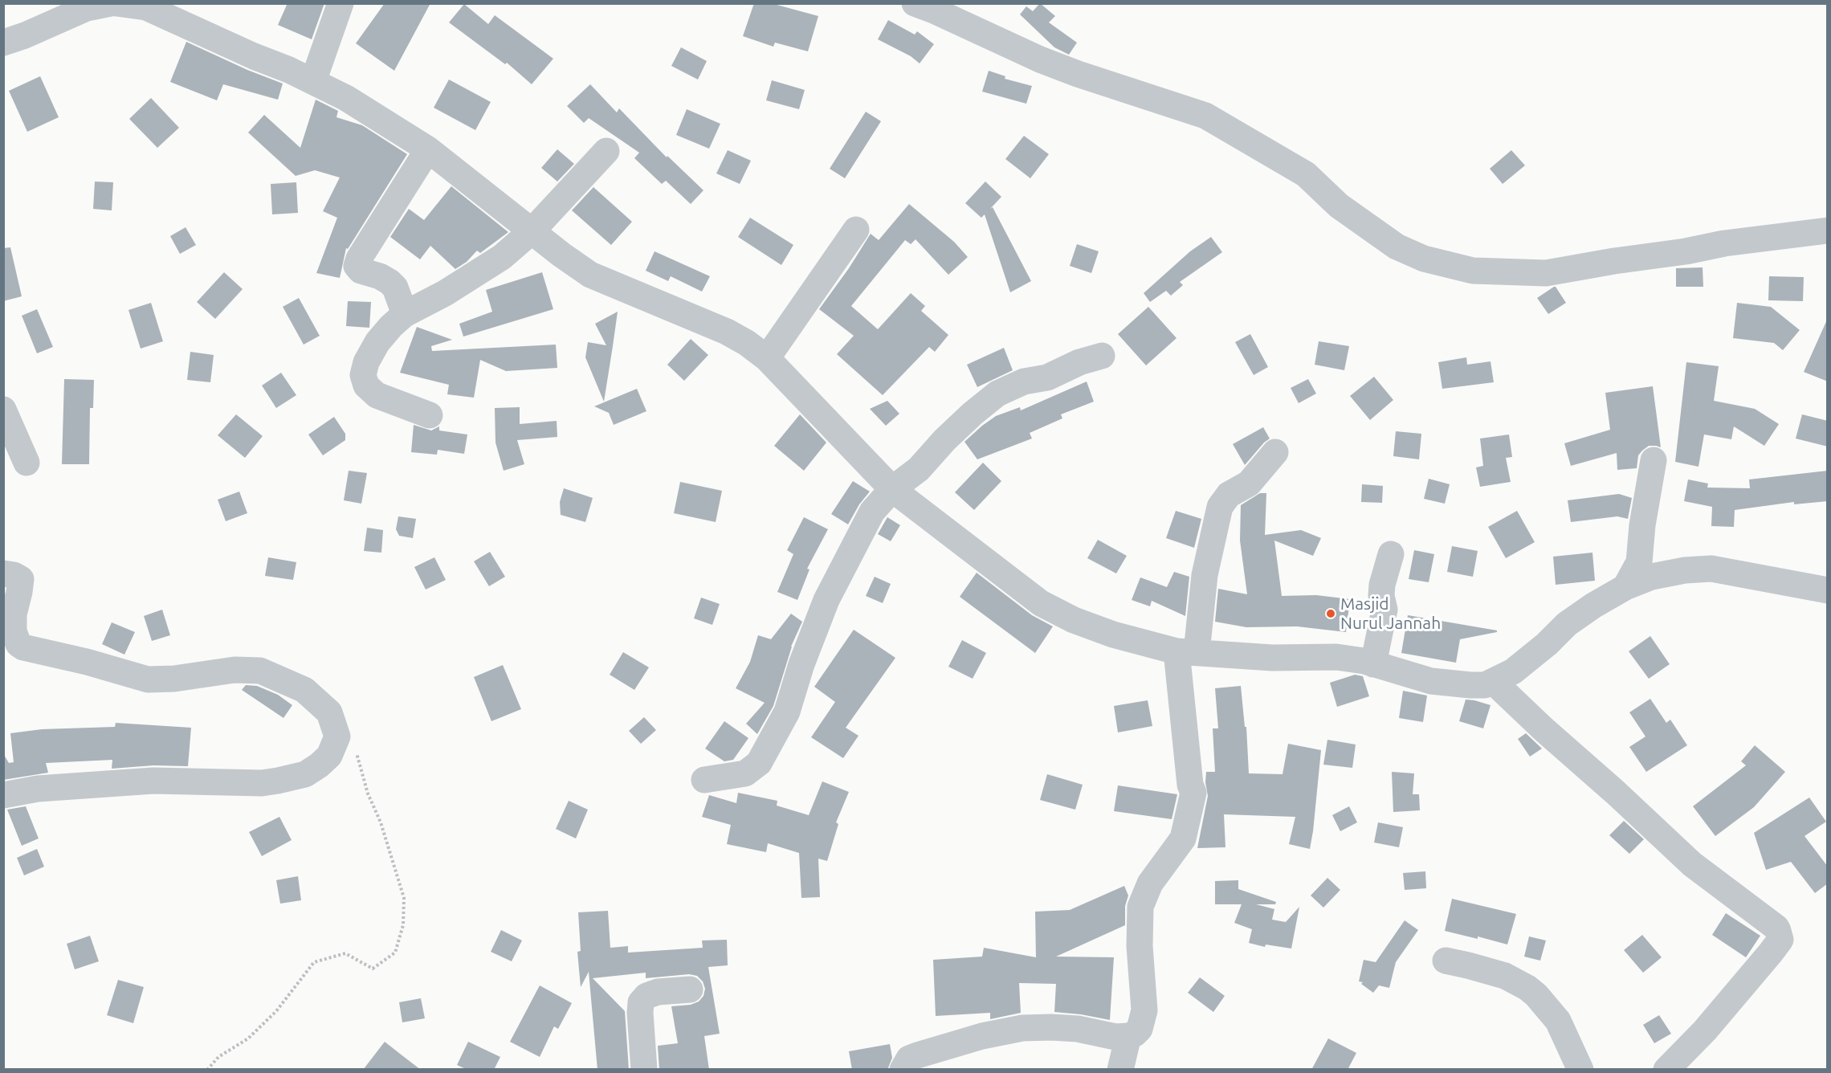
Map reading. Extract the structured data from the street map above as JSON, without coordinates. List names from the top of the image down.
{
  "places": ["Masjid Nurul Jannah"]
}
